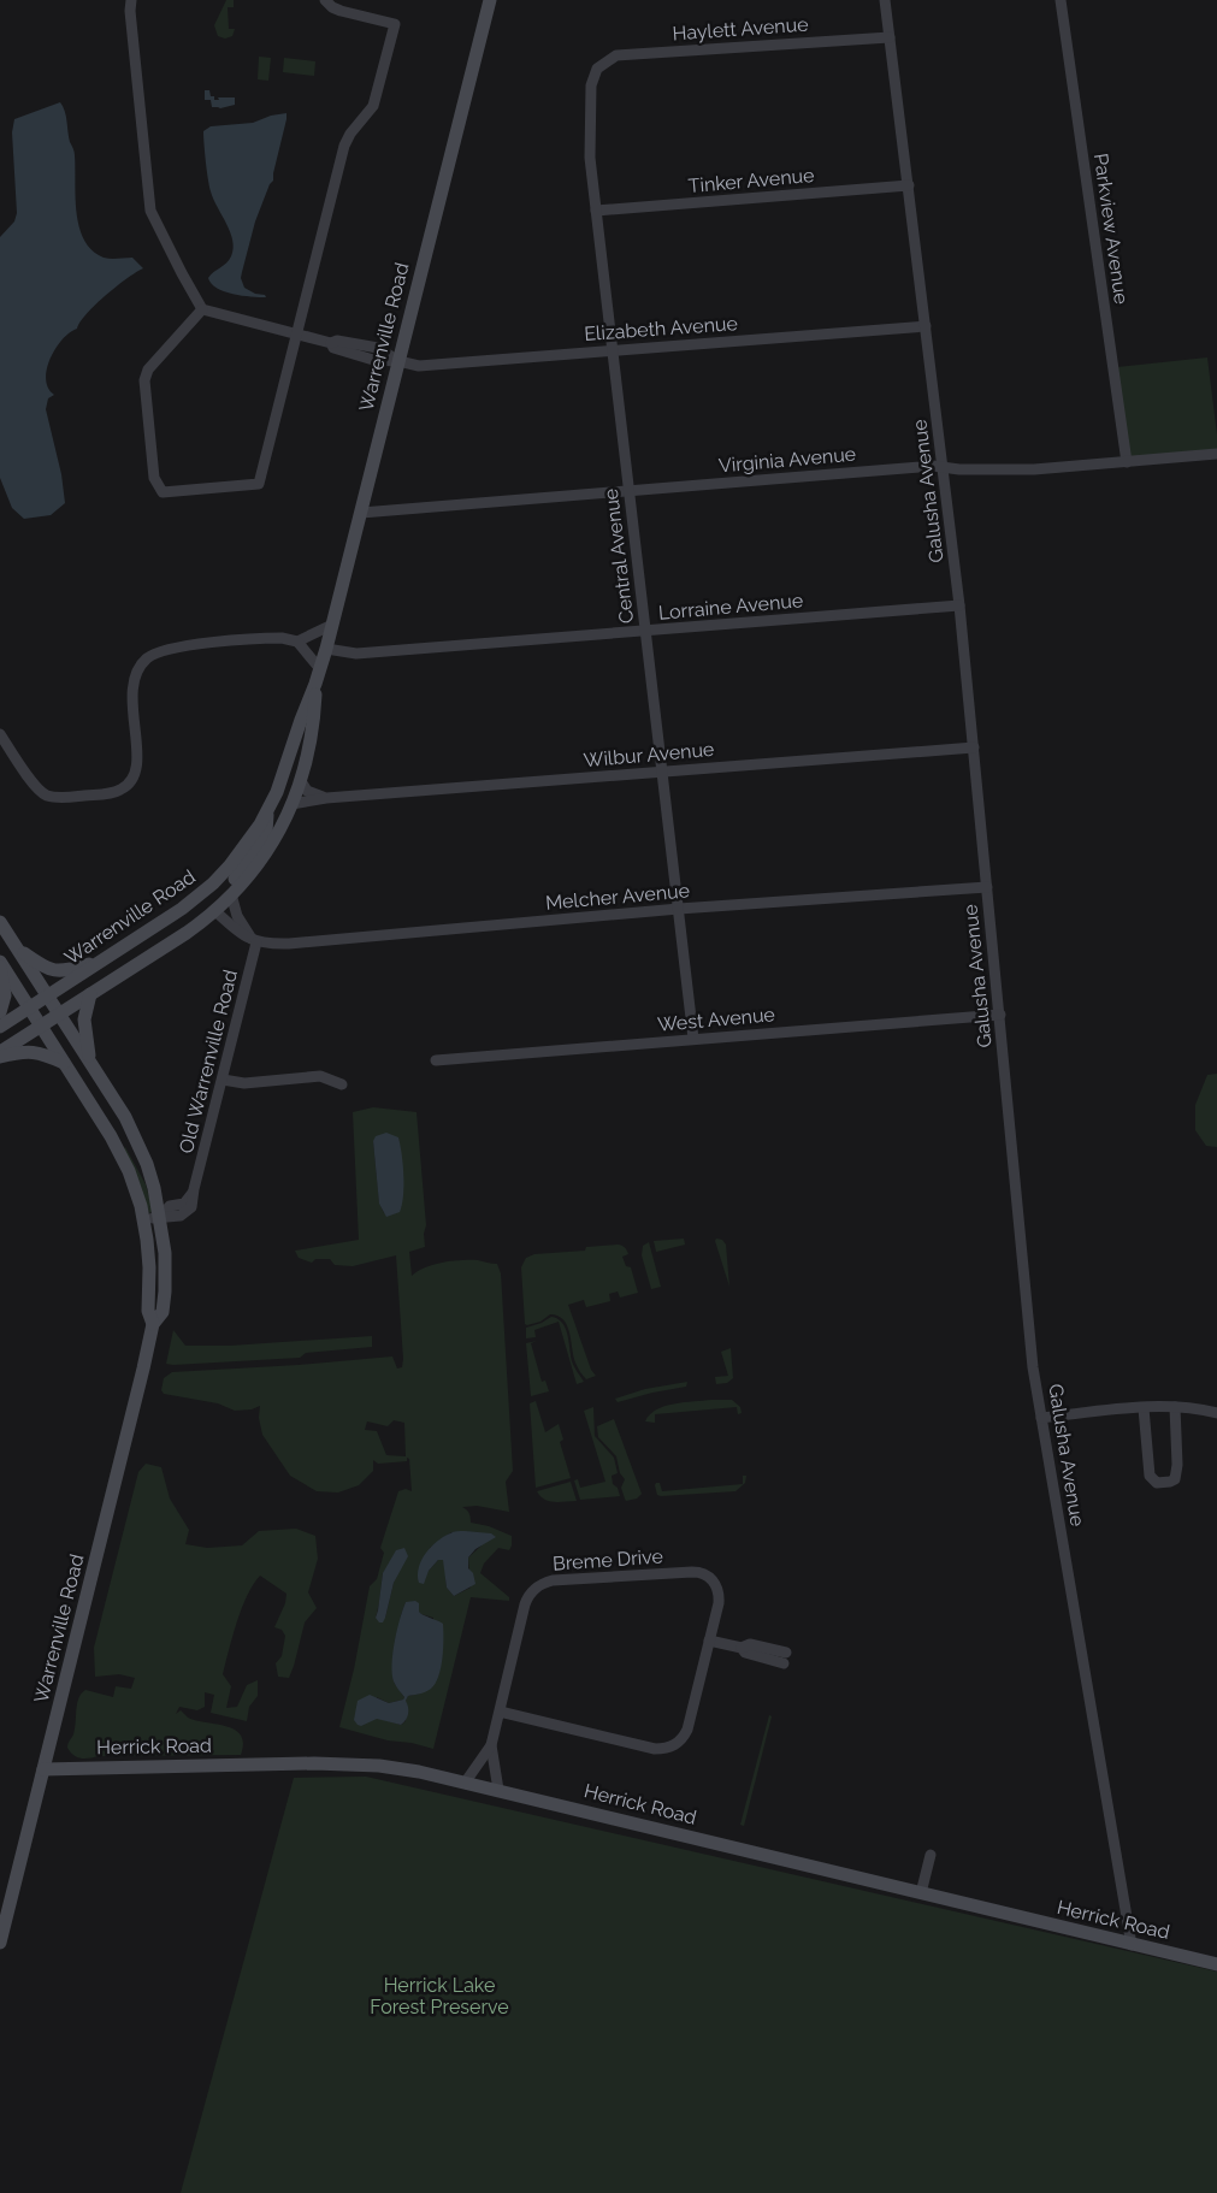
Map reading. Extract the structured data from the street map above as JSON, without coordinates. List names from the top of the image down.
{
  "streets": {
    "main road": ["Warrenville Road", "Herrick Road"],
    "street": [
      "Haylett Avenue",
      "Tinker Avenue",
      "Parkview Avenue",
      "Elizabeth Avenue",
      "Virginia Avenue",
      "Galusha Avenue",
      "Central Avenue",
      "Lorraine Avenue",
      "Wilbur Avenue",
      "Melcher Avenue",
      "West Avenue",
      "Old Warrenville Road",
      "Breme Drive"
    ]
  },
  "crossings": [
    ["Haylett Avenue", "Galusha Avenue"],
    ["Haylett Avenue", "Central Avenue"],
    ["Tinker Avenue", "Galusha Avenue"],
    ["Tinker Avenue", "Central Avenue"],
    ["Parkview Avenue", "Virginia Avenue"],
    ["Elizabeth Avenue", "Warrenville Road"],
    ["Elizabeth Avenue", "Galusha Avenue"],
    ["Elizabeth Avenue", "Central Avenue"],
    ["Warrenville Road", "Virginia Avenue"],
    ["Warrenville Road", "Lorraine Avenue"],
    ["Warrenville Road", "Wilbur Avenue"],
    ["Warrenville Road", "Old Warrenville Road"],
    ["Warrenville Road", "Herrick Road"],
    ["Virginia Avenue", "Galusha Avenue"],
    ["Virginia Avenue", "Central Avenue"],
    ["Galusha Avenue", "Lorraine Avenue"],
    ["Galusha Avenue", "Wilbur Avenue"],
    ["Galusha Avenue", "Melcher Avenue"],
    ["Galusha Avenue", "West Avenue"],
    ["Galusha Avenue", "Herrick Road"],
    ["Central Avenue", "Lorraine Avenue"],
    ["Central Avenue", "Wilbur Avenue"],
    ["Central Avenue", "Melcher Avenue"],
    ["Central Avenue", "West Avenue"],
    ["Melcher Avenue", "Old Warrenville Road"],
    ["Breme Drive", "Herrick Road"]
  ],
  "parks": ["Herrick Lake Forest Preserve"]
}
